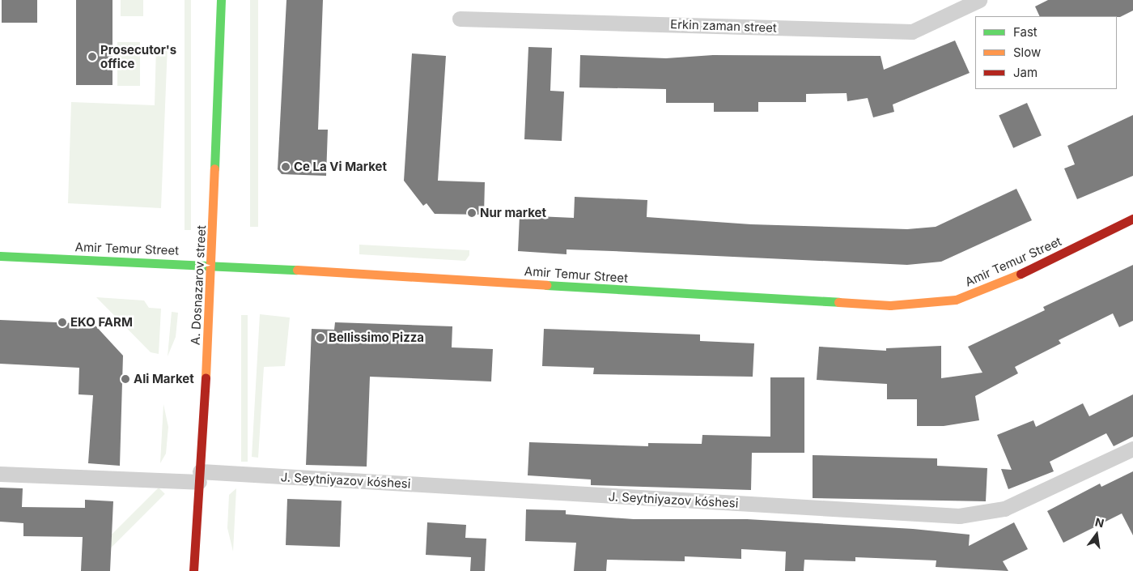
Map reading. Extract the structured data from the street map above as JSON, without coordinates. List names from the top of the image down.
{
  "streets": {
    "street": [
      "Erkin zaman street",
      "Amir Temur Street",
      "A. Dosnazarov street",
      "J. Seytniyazov kóshesi"
    ]
  },
  "crossings": [
    ["Amir Temur Street", "A. Dosnazarov street"],
    ["A. Dosnazarov street", "J. Seytniyazov kóshesi"]
  ],
  "places": [
    "Prosecutor's office",
    "Ce La Vi Market",
    "Nur market",
    "EKO FARM",
    "Bellissimo Pizza",
    "Ali Market"
  ],
  "legend": ["Fast", "Slow", "Jam"],
  "north": "top"
}
